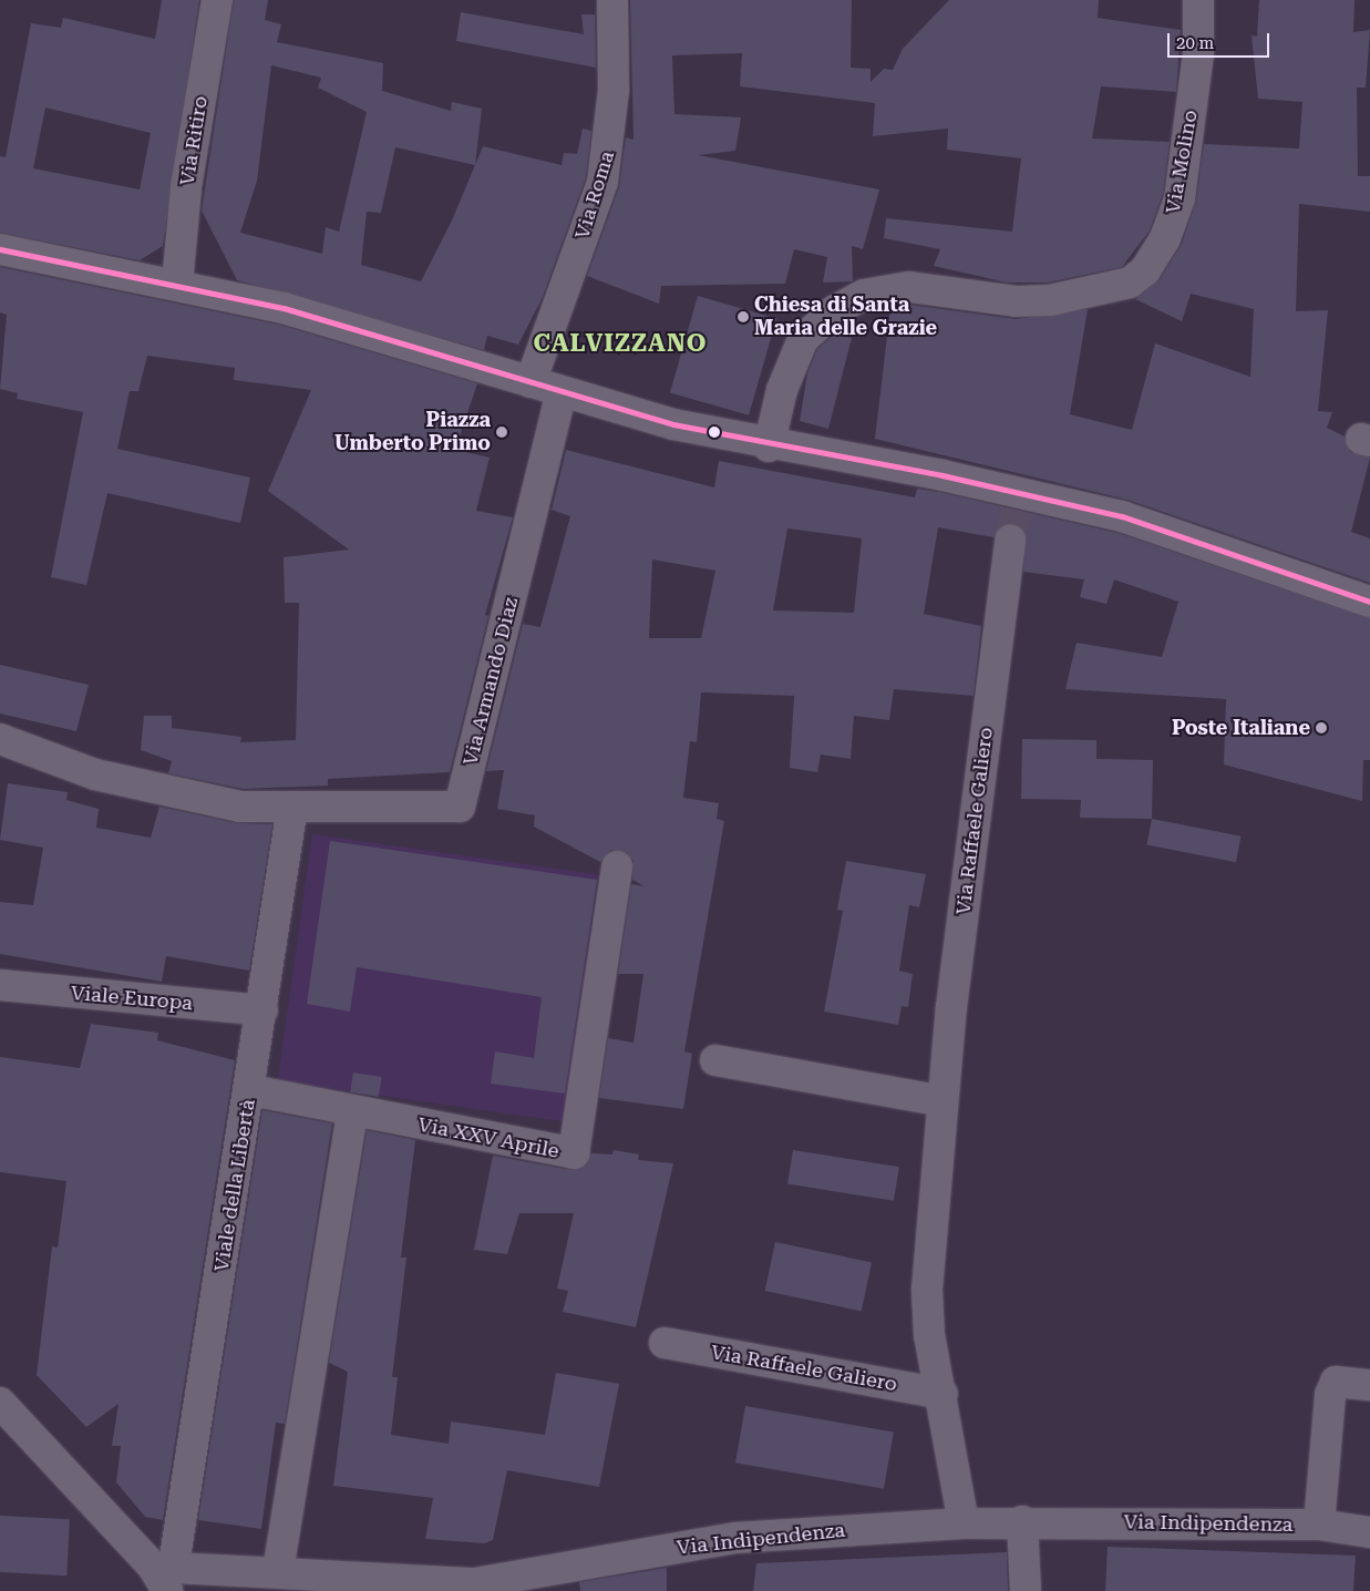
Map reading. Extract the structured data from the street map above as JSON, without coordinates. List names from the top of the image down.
{
  "streets": {
    "street": [
      "Via Ritiro",
      "Via Molino",
      "Via Roma",
      "Via Armando Diaz",
      "Via Raffaele Galiero",
      "Viale Europa",
      "Via XXV Aprile",
      "Viale della Libertà",
      "Via Indipendenza"
    ]
  },
  "crossings": [
    ["Via Armando Diaz", "Viale della Libertà"],
    ["Via Raffaele Galiero", "Via Indipendenza"],
    ["Viale Europa", "Viale della Libertà"],
    ["Via XXV Aprile", "Viale della Libertà"],
    ["Viale della Libertà", "Via Indipendenza"]
  ],
  "districts": ["CALVIZZANO"],
  "places": ["Chiesa di Santa Maria delle Grazie", "Piazza Umberto Primo", "Poste Italiane"],
  "scale_bar": "20 m"
}
